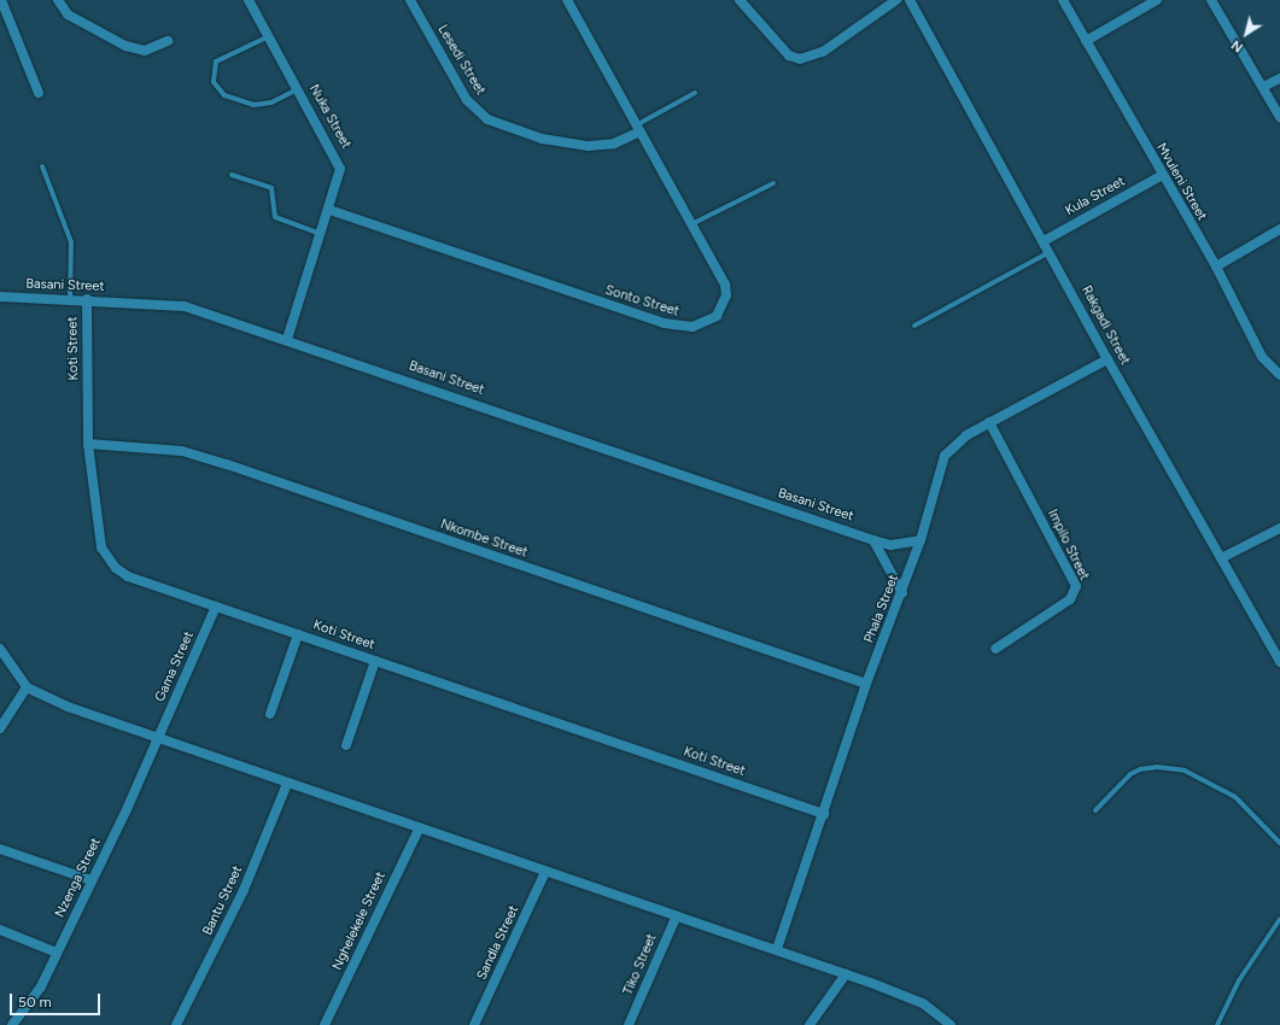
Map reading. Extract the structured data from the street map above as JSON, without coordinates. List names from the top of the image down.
{
  "streets": {
    "street": [
      "Lesedi Street",
      "Nuka Street",
      "Mvuleni Street",
      "Kula Street",
      "Basani Street",
      "Sonto Street",
      "Rakgadi Street",
      "Koti Street",
      "Nkombe Street",
      "Impilo Street",
      "Phala Street",
      "Gama Street",
      "Nzenga Street",
      "Bantu Street",
      "Nghelekele Street",
      "Sandla Street",
      "Tiko Street"
    ]
  },
  "crossings": [
    ["Lesedi Street", "Sonto Street"],
    ["Nuka Street", "Basani Street"],
    ["Nuka Street", "Sonto Street"],
    ["Mvuleni Street", "Kula Street"],
    ["Kula Street", "Rakgadi Street"],
    ["Basani Street", "Koti Street"],
    ["Basani Street", "Phala Street"],
    ["Rakgadi Street", "Phala Street"],
    ["Koti Street", "Nkombe Street"],
    ["Koti Street", "Phala Street"],
    ["Koti Street", "Gama Street"],
    ["Nkombe Street", "Phala Street"],
    ["Impilo Street", "Phala Street"],
    ["Gama Street", "Nzenga Street"]
  ],
  "scale_bar": "50 m",
  "north": "bottom left"
}
